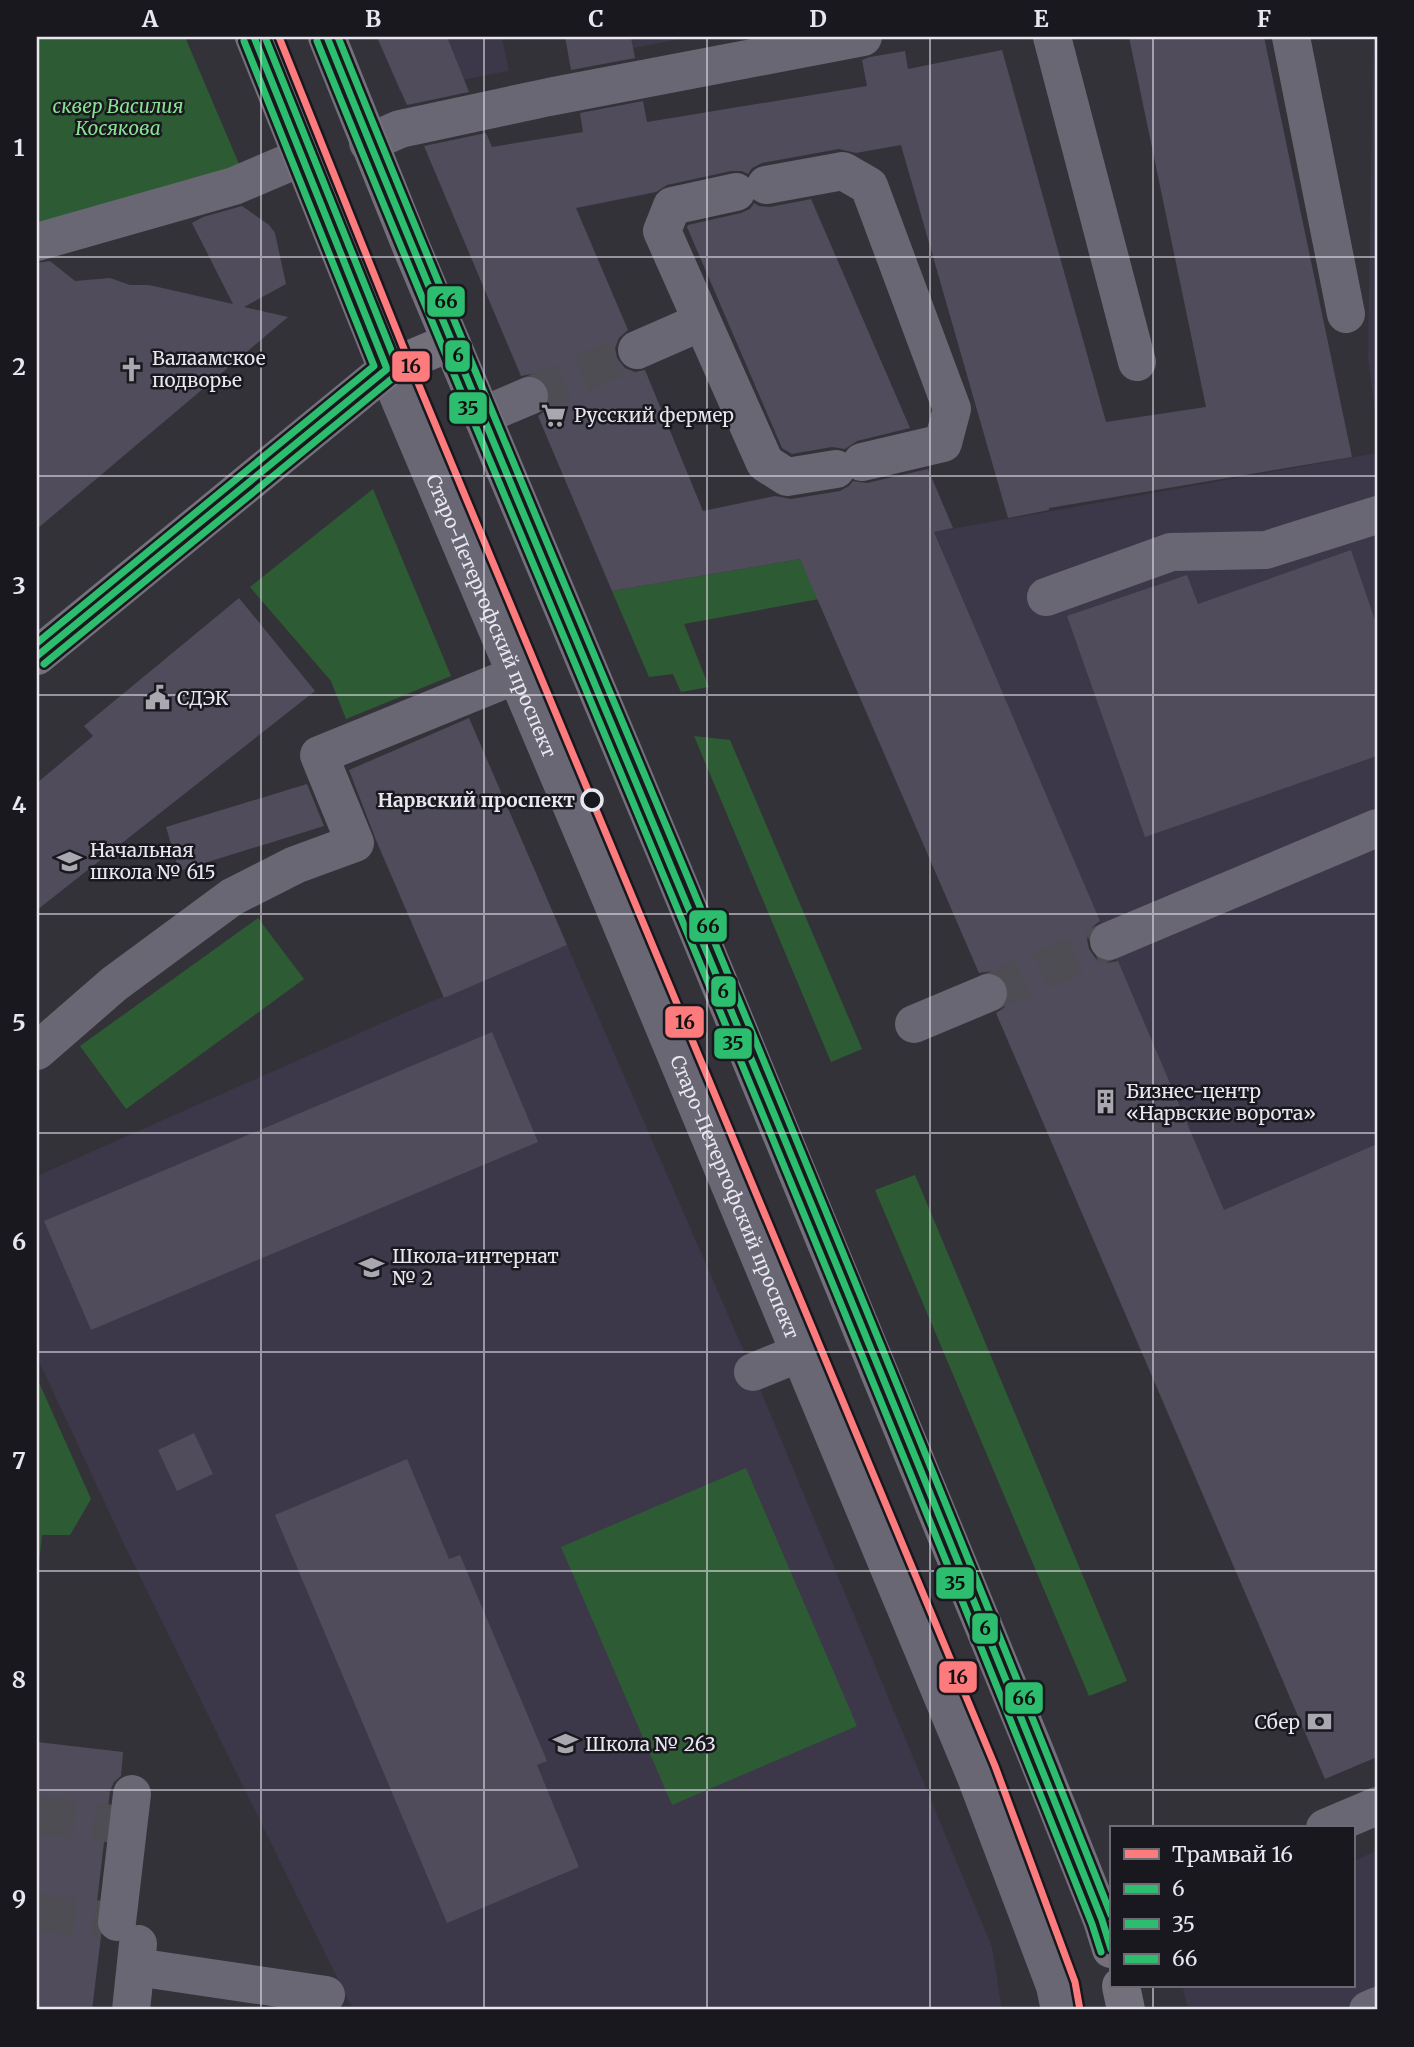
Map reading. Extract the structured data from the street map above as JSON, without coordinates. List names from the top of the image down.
{
  "streets": {
    "main road": ["Старо-Петергофский проспект"]
  },
  "parks": ["сквер Василия Косякова"],
  "places": {
    "church": ["Валаамское подворье"],
    "supermarket": ["Русский фермер"],
    "public building": ["СДЭК"],
    "other": ["Нарвский проспект"],
    "school or university": ["Начальная школа № 615", "Школа-интернат № 2", "Школа № 263"],
    "building": ["Бизнес-центр «Нарвские ворота»"],
    "bank": ["Сбер"]
  },
  "lines": [
    "tram line 16",
    "transit line 6",
    "transit line 35",
    "transit line 66"
  ],
  "legend": [
    "Трамвай 16",
    "6",
    "35",
    "66"
  ],
  "grid": {
    "columns": [
      "A",
      "B",
      "C",
      "D",
      "E",
      "F"
    ],
    "rows": [
      "1",
      "2",
      "3",
      "4",
      "5",
      "6",
      "7",
      "8",
      "9"
    ]
  }
}
